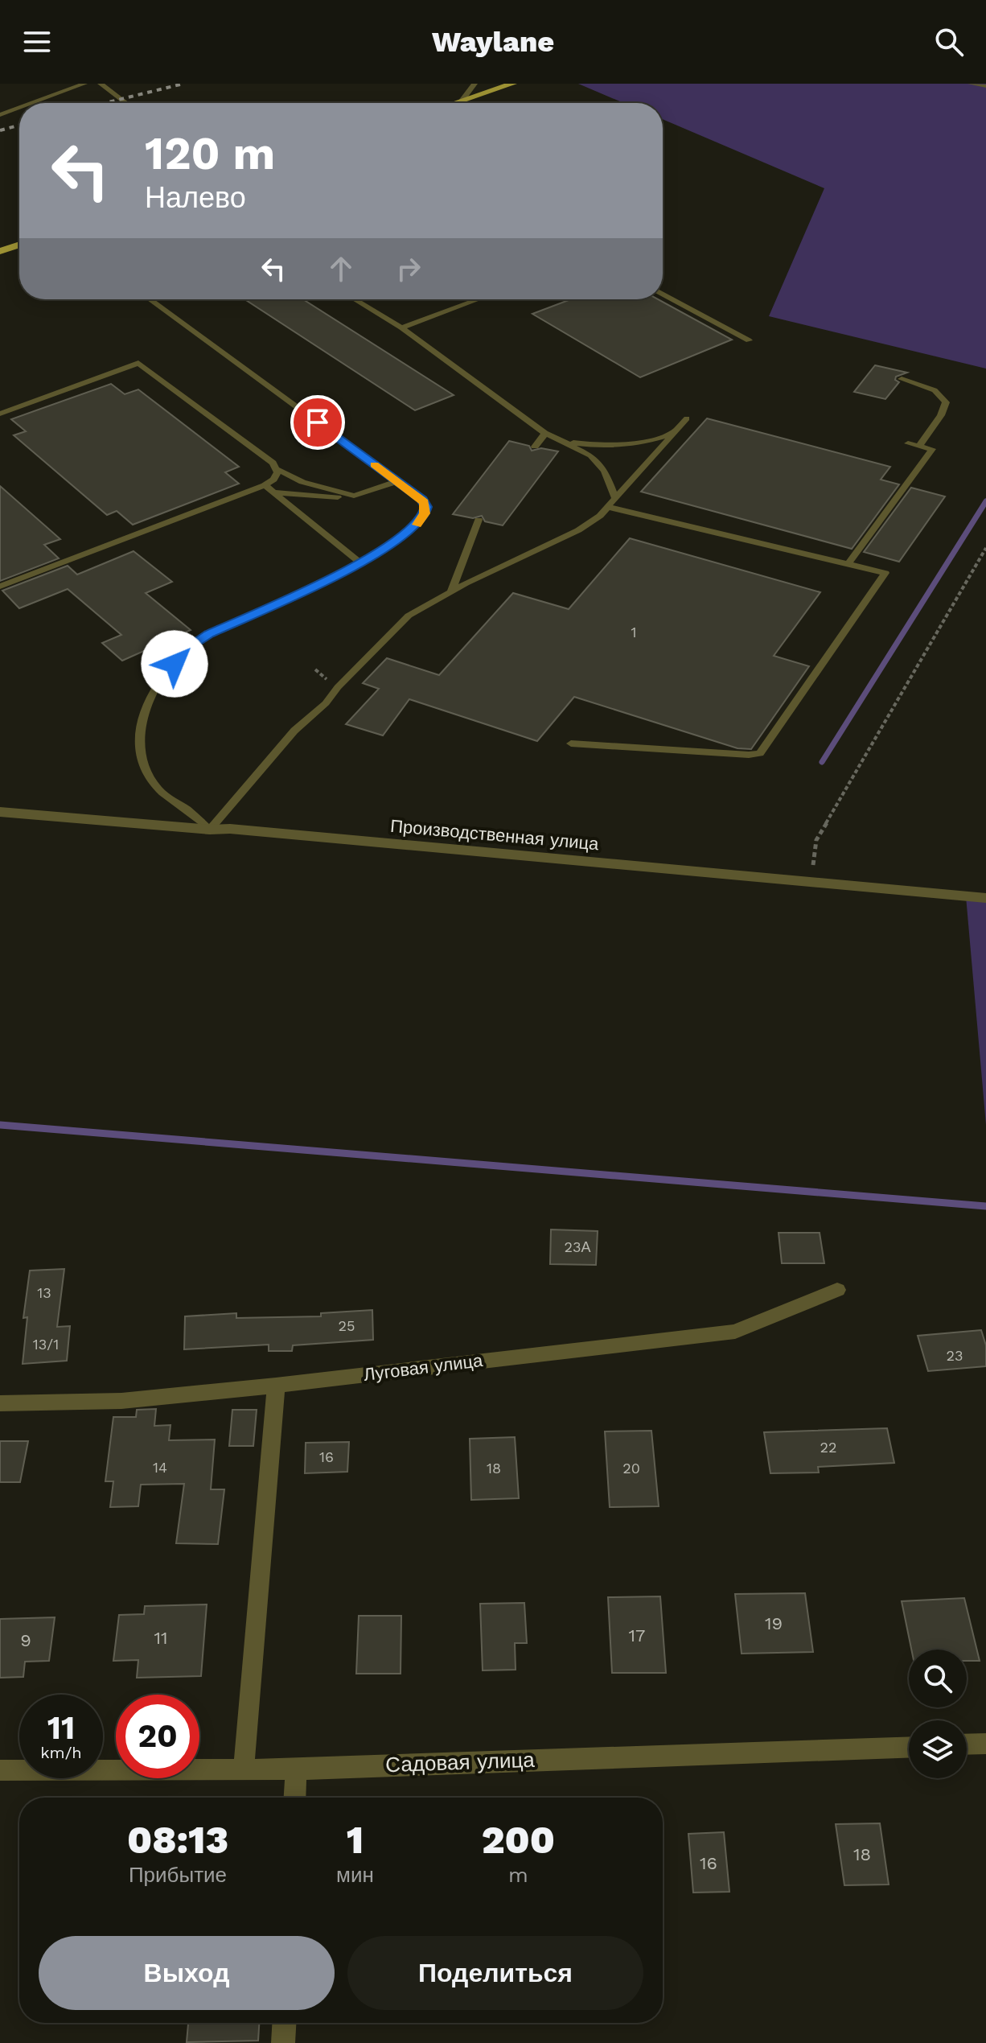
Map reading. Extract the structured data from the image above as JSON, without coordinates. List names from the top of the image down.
{
  "streets": {
    "street": ["Производственная улица", "Луговая улица", "Садовая улица"]
  },
  "house_numbers": [
    "1",
    "23А",
    "13",
    "25",
    "13/1",
    "23",
    "22",
    "16",
    "14",
    "18",
    "20",
    "19",
    "17",
    "11",
    "9",
    "18",
    "16"
  ],
  "page": {
    "header": "Waylane",
    "turn": ["120 m", "Налево"],
    "speed": "11 km/h",
    "limit": "20",
    "eta": [
      "08:13",
      "Прибытие",
      "1",
      "мин",
      "200",
      "m"
    ],
    "buttons": ["Выход", "Поделиться"]
  }
}
